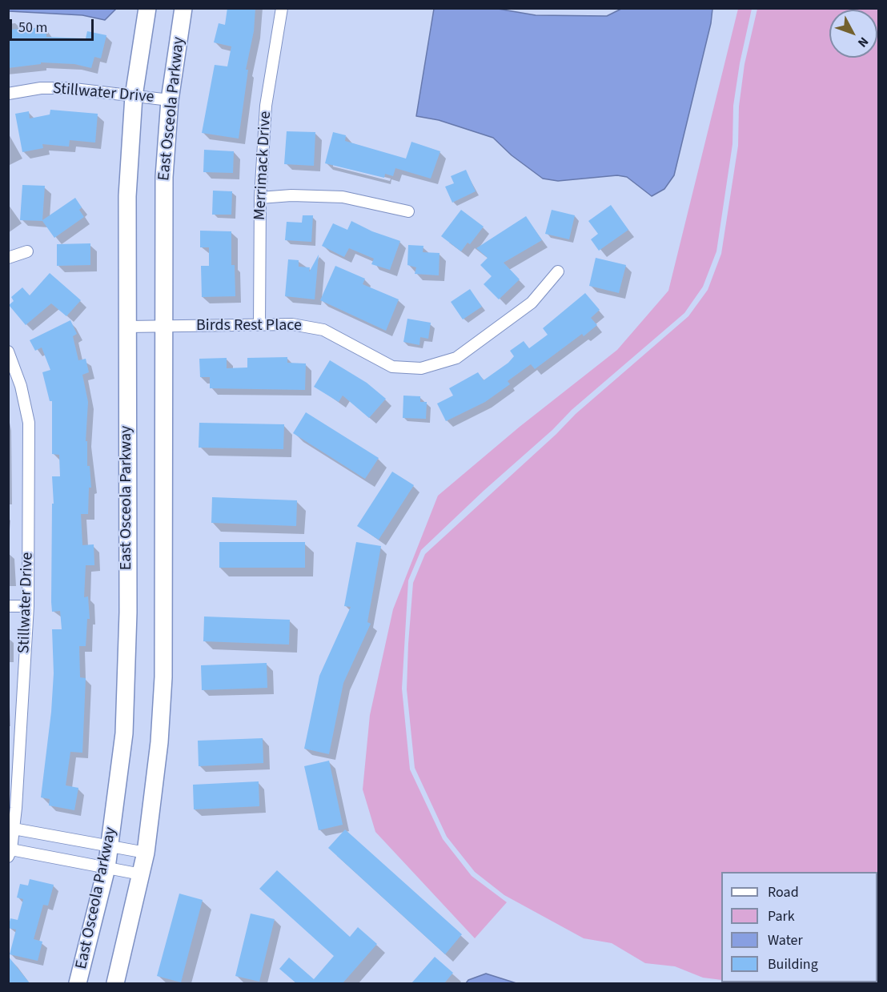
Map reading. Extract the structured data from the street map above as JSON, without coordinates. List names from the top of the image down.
{
  "streets": {
    "main road": ["East Osceola Parkway"],
    "street": ["Stillwater Drive", "Merrimack Drive", "Birds Rest Place"]
  },
  "crossings": [
    ["Stillwater Drive", "East Osceola Parkway"],
    ["East Osceola Parkway", "Birds Rest Place"],
    ["Merrimack Drive", "Birds Rest Place"]
  ],
  "legend": [
    "Road",
    "Park",
    "Water",
    "Building"
  ],
  "scale_bar": "50 m",
  "north": "bottom right"
}
